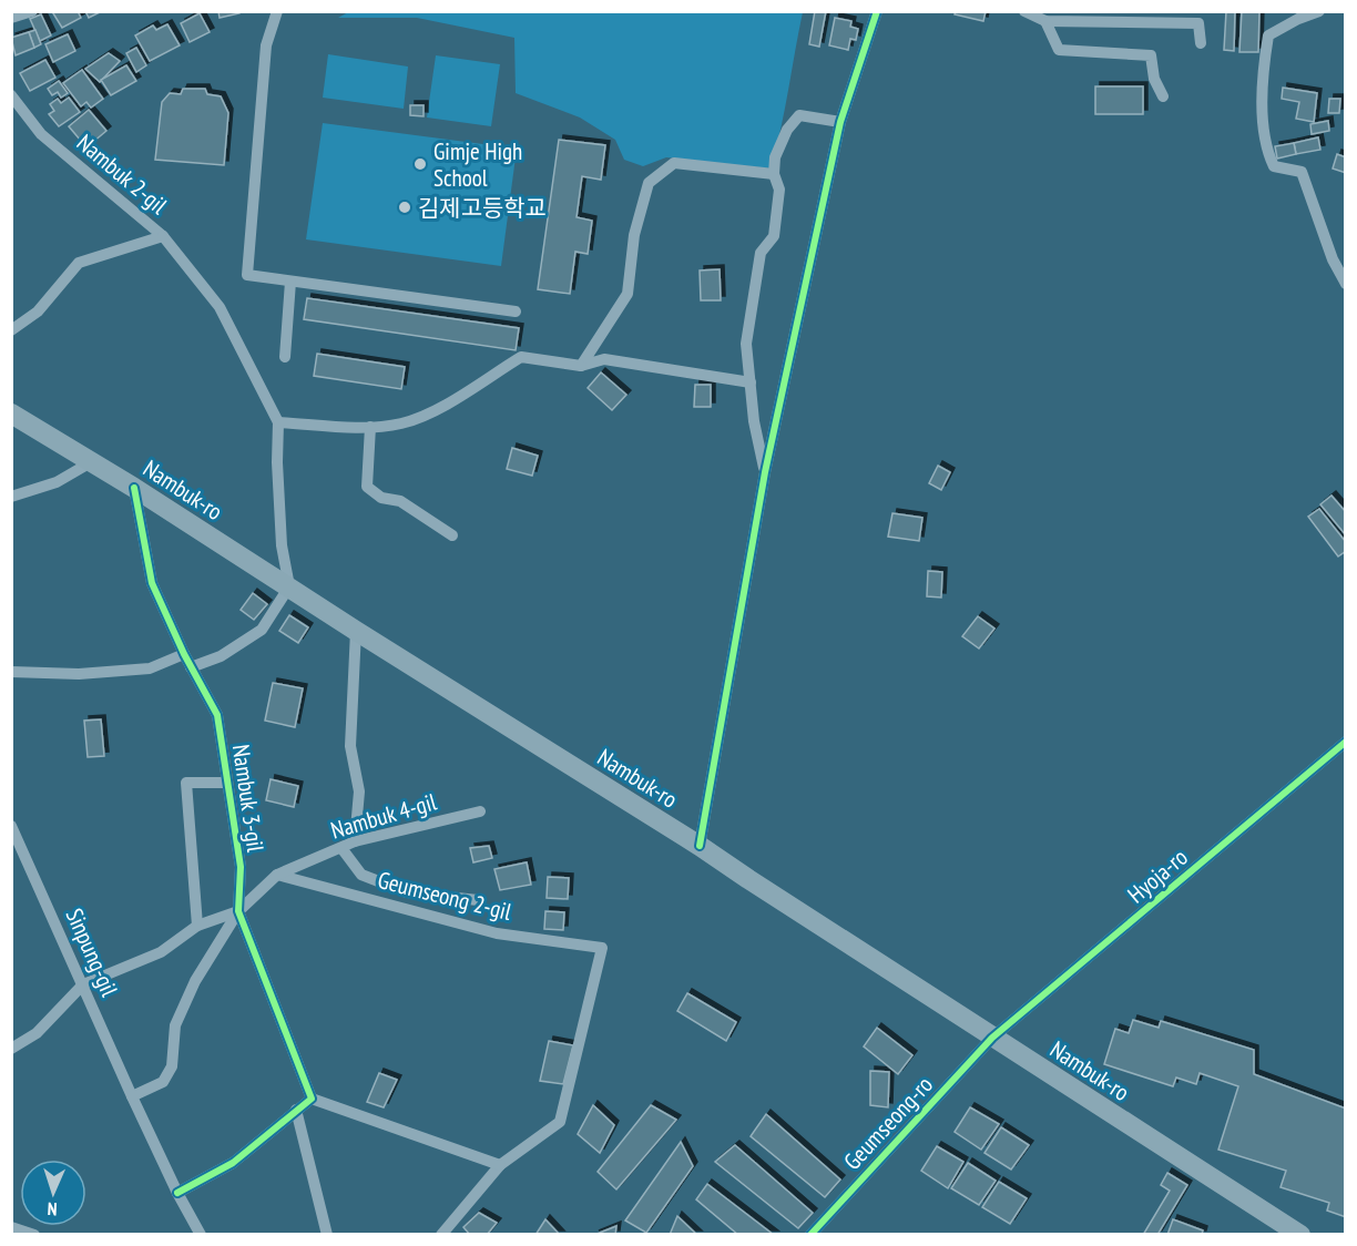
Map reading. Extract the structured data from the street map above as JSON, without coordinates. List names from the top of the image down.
{
  "streets": {
    "main road": ["Nambuk-ro"],
    "street": [
      "Nambuk 2-gil",
      "Nambuk 3-gil",
      "Nambuk 4-gil",
      "Hyoja-ro",
      "Geumseong 2-gil",
      "Sinpung-gil",
      "Geumseong-ro"
    ]
  },
  "crossings": [
    ["Nambuk-ro", "Nambuk 3-gil"],
    ["Nambuk-ro", "Hyoja-ro"],
    ["Nambuk-ro", "Geumseong-ro"],
    ["Nambuk 3-gil", "Nambuk 4-gil"],
    ["Nambuk 4-gil", "Geumseong 2-gil"],
    ["Nambuk 4-gil", "Sinpung-gil"],
    ["Hyoja-ro", "Geumseong-ro"]
  ],
  "places": ["Gimje High School", "김제고등학교"],
  "north": "bottom"
}
